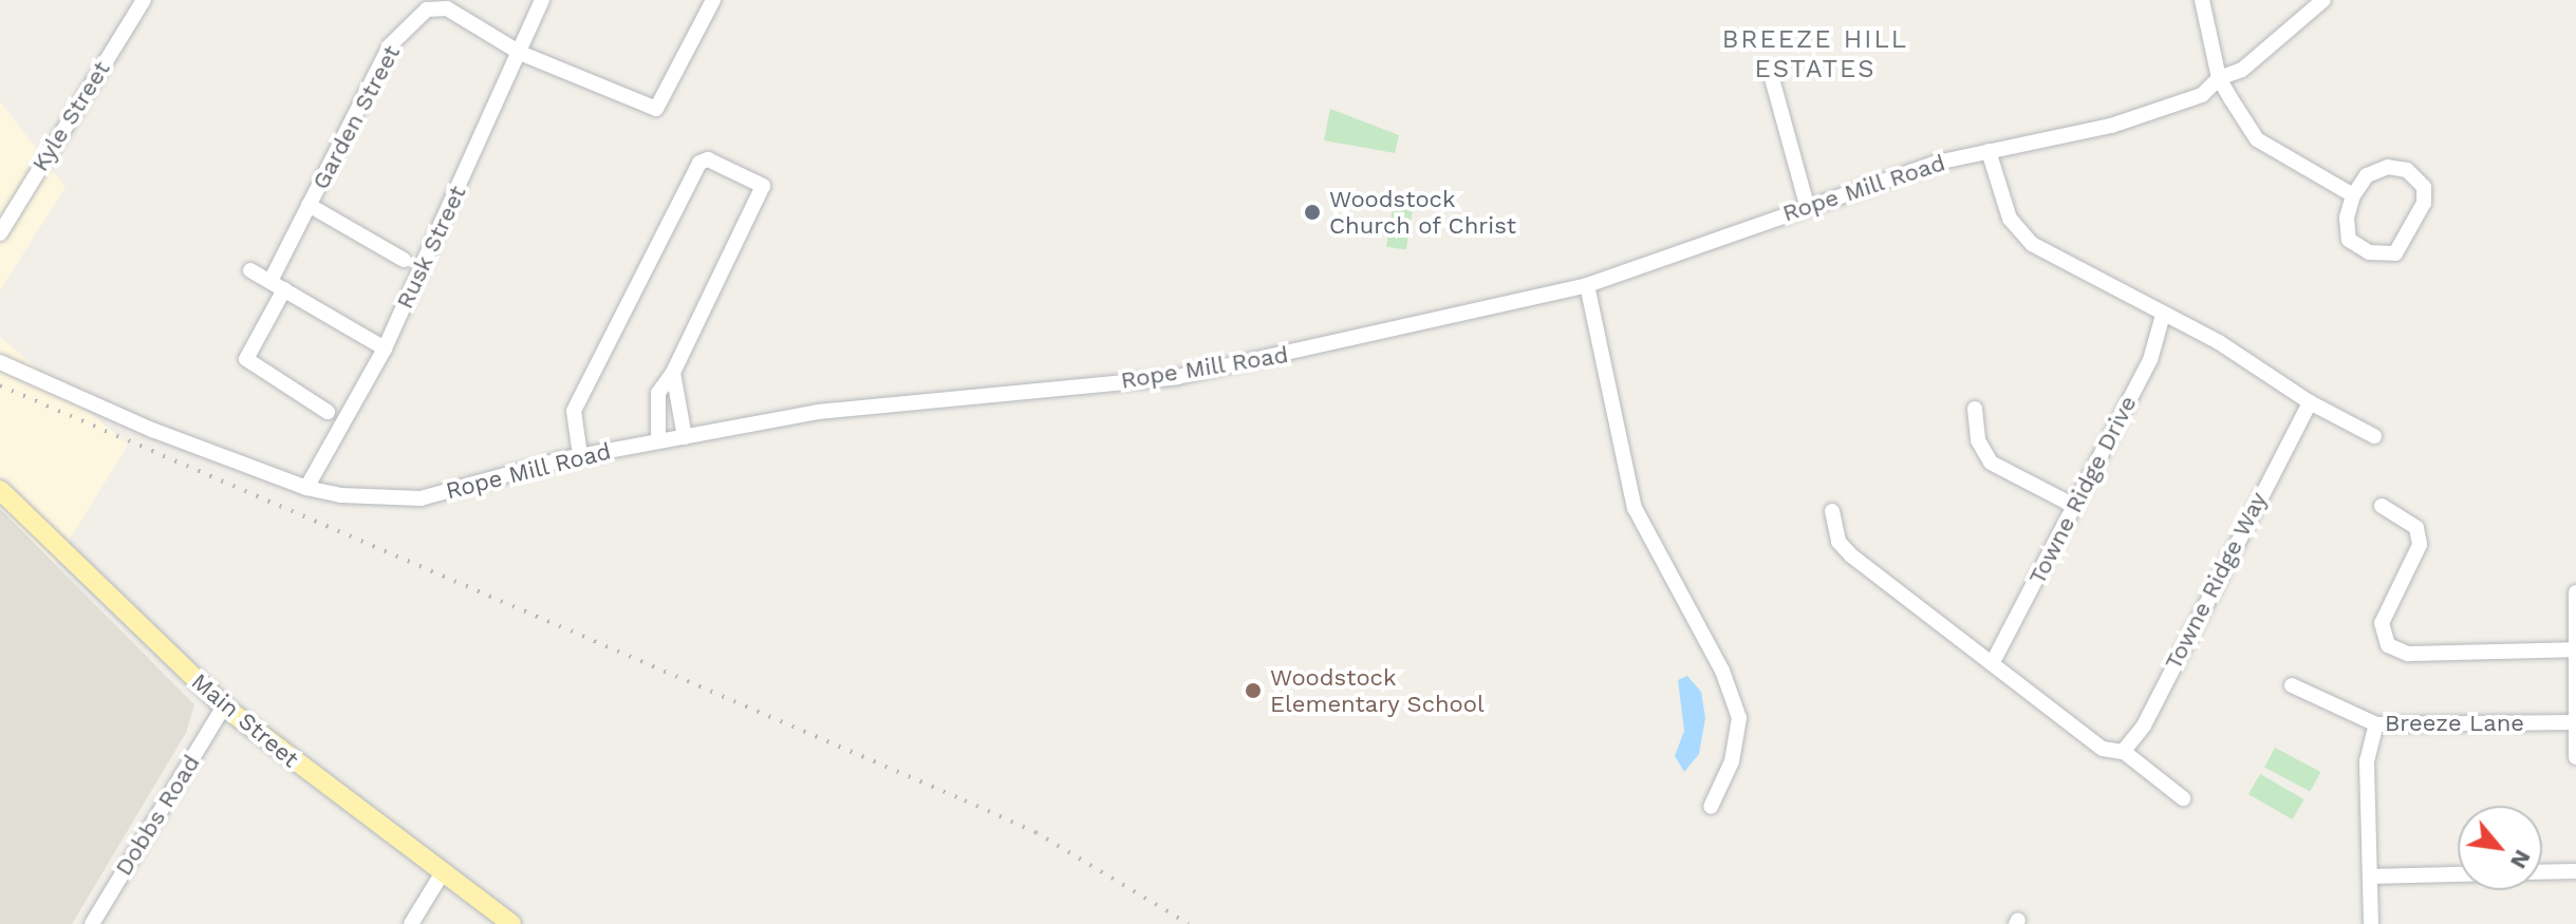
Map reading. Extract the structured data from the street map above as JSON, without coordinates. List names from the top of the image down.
{
  "streets": {
    "main road": ["Main Street"],
    "street": [
      "Kyle Street",
      "Garden Street",
      "Rope Mill Road",
      "Rusk Street",
      "Towne Ridge Drive",
      "Towne Ridge Way",
      "Breeze Lane",
      "Dobbs Road"
    ]
  },
  "crossings": [
    ["Garden Street", "Rusk Street"],
    ["Rope Mill Road", "Rusk Street"],
    ["Main Street", "Dobbs Road"]
  ],
  "districts": ["BREEZE HILL ESTATES"],
  "places": ["Woodstock Church of Christ", "Woodstock Elementary School"],
  "north": "bottom right"
}
